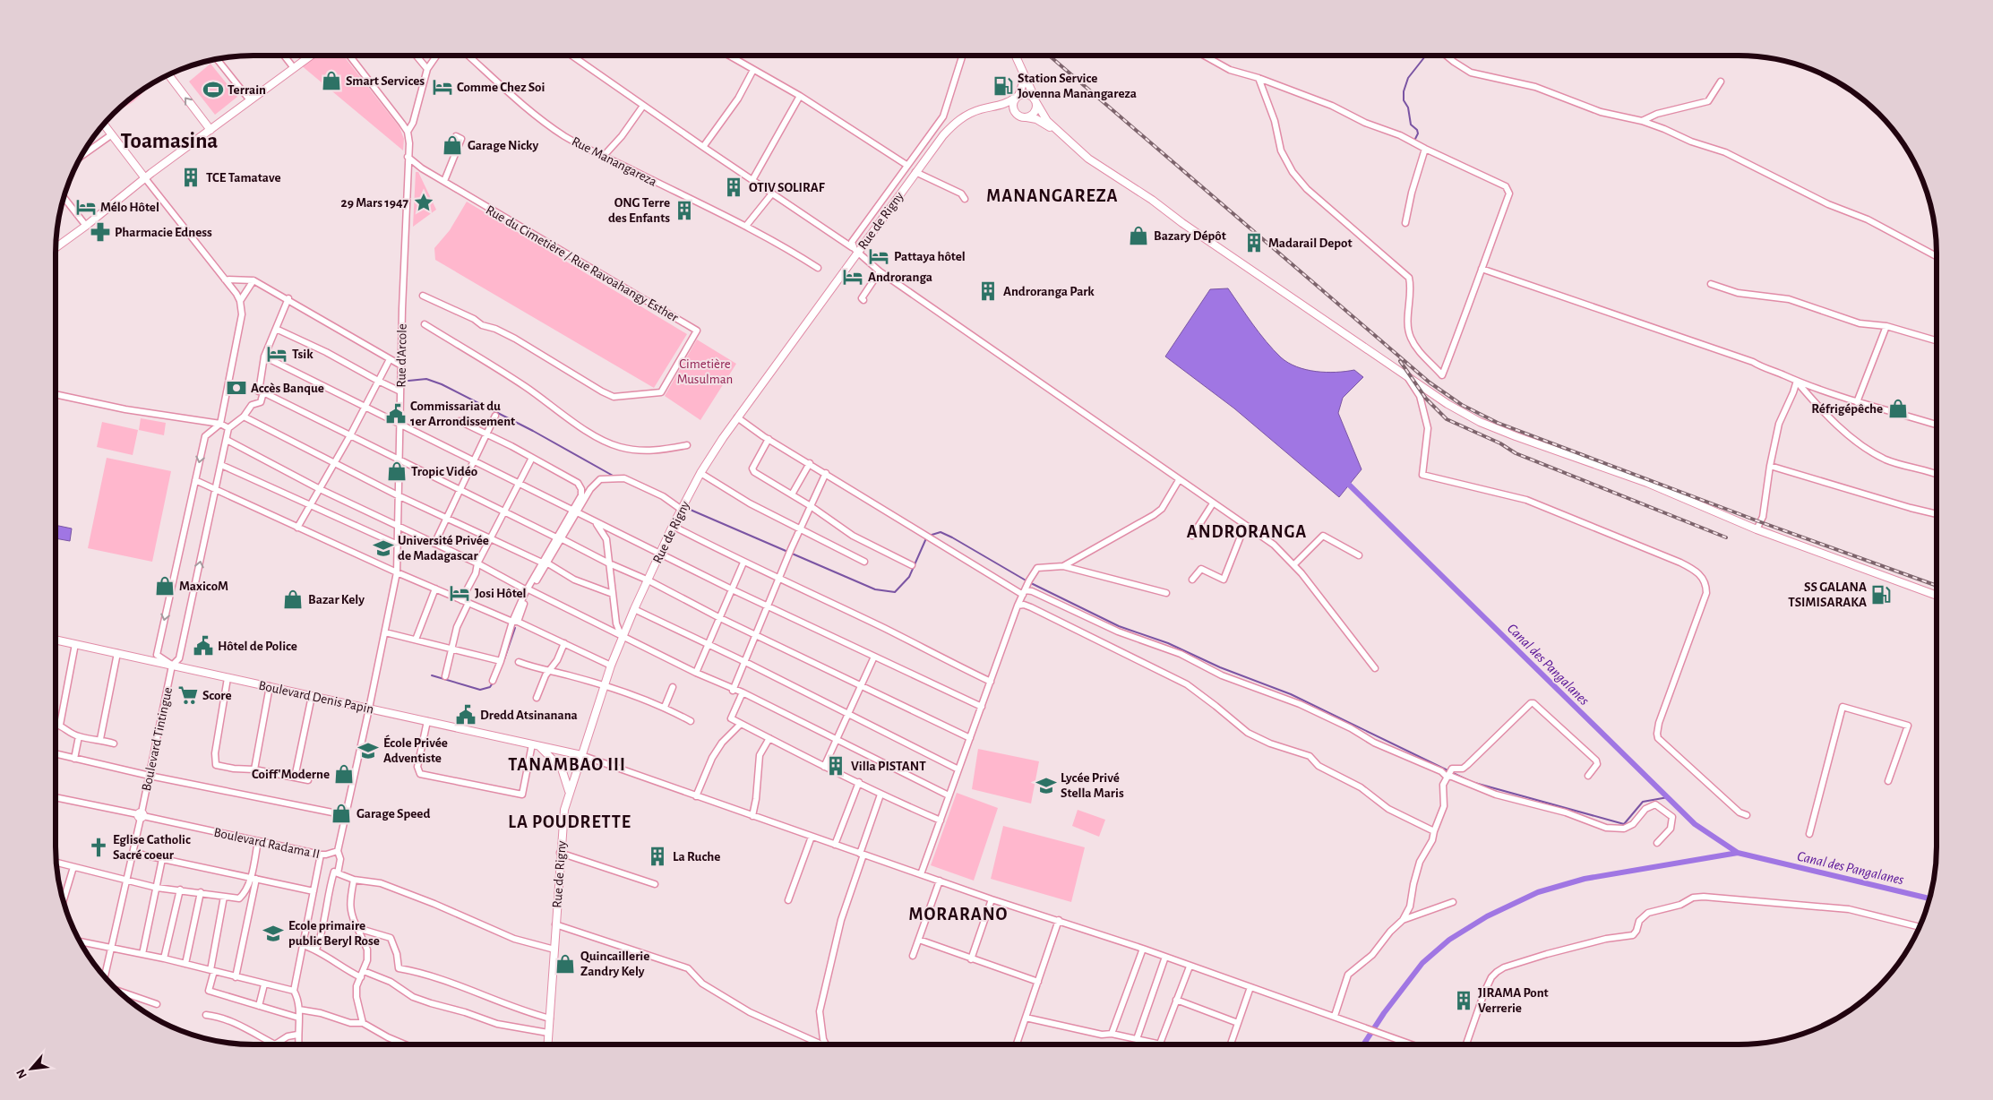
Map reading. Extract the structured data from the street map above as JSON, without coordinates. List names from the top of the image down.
{
  "streets": {
    "main road": ["Rue de Rigny", "Boulevard Denis Papin"],
    "street": [
      "Rue Manangareza",
      "Rue du Cimetière / Rue Ravoahangy Esther",
      "Rue d'Arcole",
      "Boulevard Tintingue",
      "Boulevard Radama II"
    ]
  },
  "crossings": [
    ["Rue de Rigny", "Boulevard Denis Papin"],
    ["Rue du Cimetière / Rue Ravoahangy Esther", "Rue d'Arcole"],
    ["Rue d'Arcole", "Boulevard Denis Papin"],
    ["Rue d'Arcole", "Boulevard Radama II"],
    ["Boulevard Denis Papin", "Boulevard Tintingue"],
    ["Boulevard Tintingue", "Boulevard Radama II"]
  ],
  "districts": [
    "Toamasina",
    "MANANGAREZA",
    "ANDRORANGA",
    "TANAMBAO III",
    "LA POUDRETTE",
    "MORARANO"
  ],
  "water": ["Canal des Pangalanes"],
  "parks": ["Cimetière Musulman"],
  "places": {
    "shop": [
      "Smart Services",
      "Garage Nicky",
      "Bazary Dépôt",
      "Réfrigépêche",
      "Tropic Vidéo",
      "MaxicoM",
      "Bazar Kely",
      "Coiff'Moderne",
      "Garage Speed",
      "Quincaillerie Zandry Kely"
    ],
    "fuel station": ["Station Service Jovenna Manangareza", "SS GALANA TSIMISARAKA"],
    "hotel": [
      "Comme Chez Soi",
      "Mélo Hôtel",
      "Pattaya hôtel",
      "Androranga",
      "Tsik",
      "Josi Hôtel"
    ],
    "sports": ["Terrain"],
    "building": [
      "TCE Tamatave",
      "OTIV SOLIRAF",
      "ONG Terre des Enfants",
      "Madarail Depot",
      "Androranga Park",
      "Villa PISTANT",
      "La Ruche",
      "JIRAMA Pont Verrerie"
    ],
    "place": ["29 Mars 1947"],
    "pharmacy": ["Pharmacie Edness"],
    "bank": ["Accès Banque"],
    "public building": ["Commissariat du 1er Arrondissement", "Hôtel de Police", "Dredd Atsinanana"],
    "school or university": [
      "Université Privée de Madagascar",
      "École Privée Adventiste",
      "Lycée Privé Stella Maris",
      "Ecole primaire public Beryl Rose"
    ],
    "supermarket": ["Score"],
    "church": ["Eglise Catholic Sacré coeur"]
  },
  "north": "bottom left"
}
